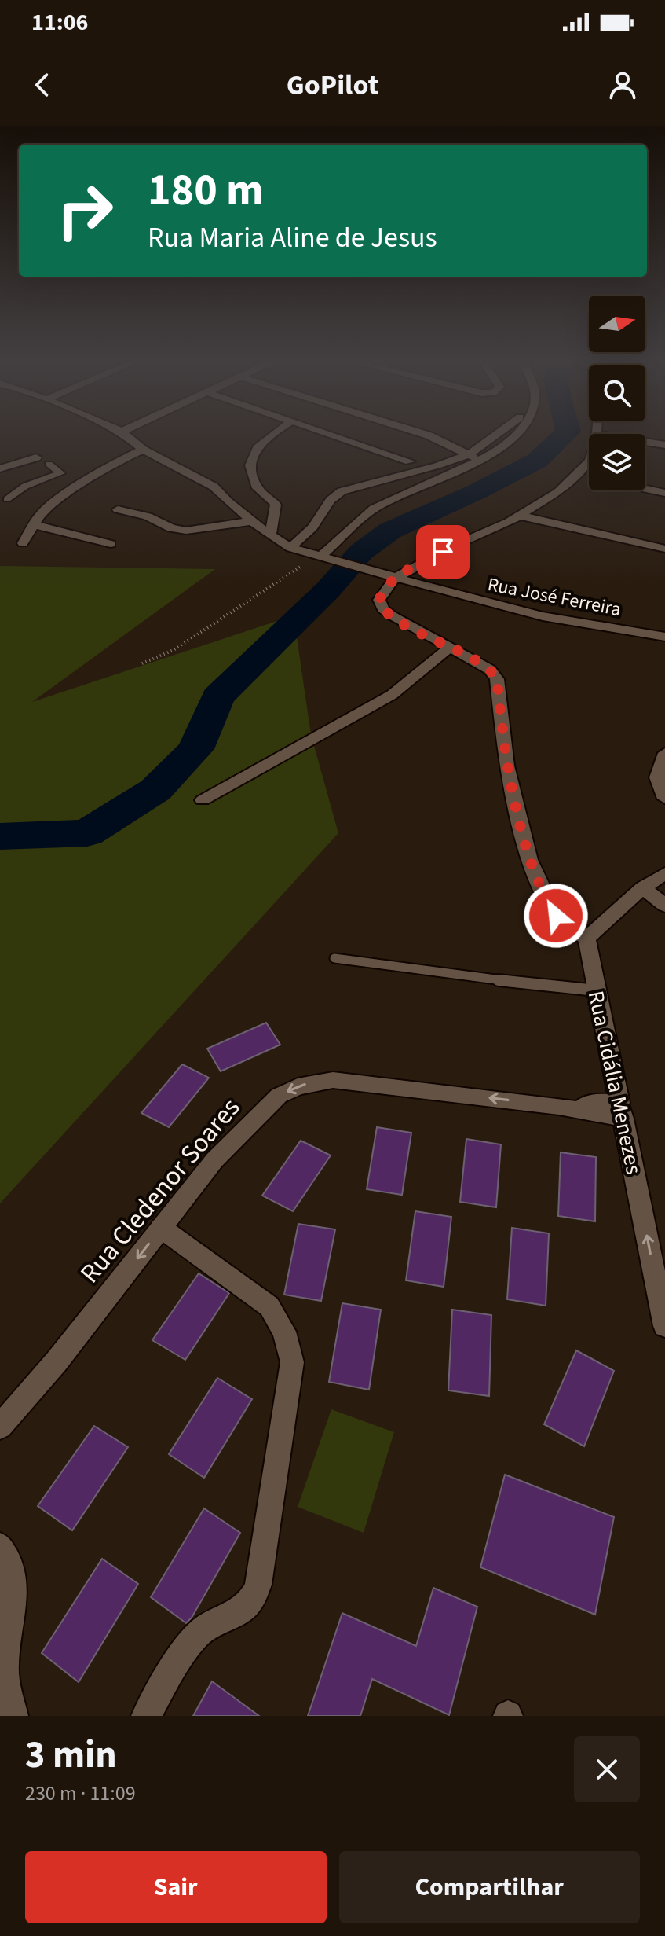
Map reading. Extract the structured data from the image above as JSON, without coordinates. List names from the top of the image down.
{
  "streets": {
    "street": ["Rua José Ferreira", "Rua Cidália Menezes", "Rua Cledenor Soares"]
  },
  "crossings": [
    ["Rua Cidália Menezes", "Rua Cledenor Soares"]
  ],
  "one_way": ["Rua Cidália Menezes", "Rua Cledenor Soares"],
  "north": "right",
  "page": {
    "status": "11:06",
    "header": "GoPilot",
    "turn": ["180 m", "Rua Maria Aline de Jesus"],
    "heading": ["3 min", "230 m · 11:09"],
    "buttons": ["Sair", "Compartilhar"]
  }
}
